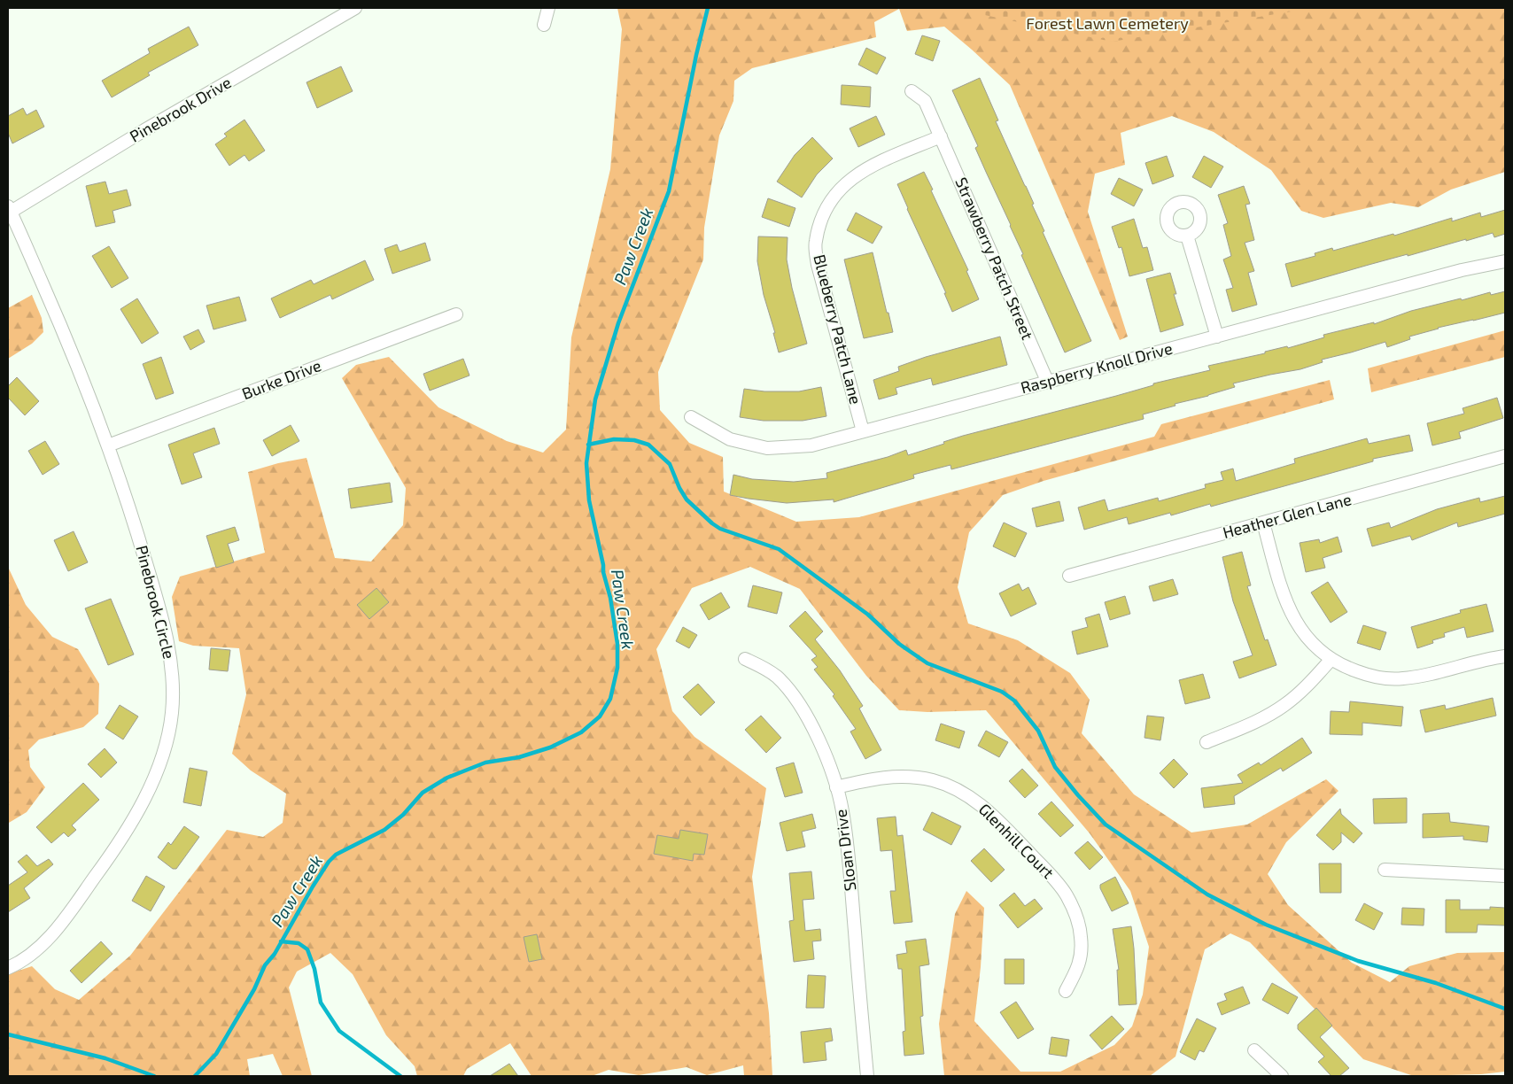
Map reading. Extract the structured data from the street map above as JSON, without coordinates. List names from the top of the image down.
{
  "streets": {
    "street": [
      "Pinebrook Drive",
      "Strawberry Patch Street",
      "Blueberry Patch Lane",
      "Raspberry Knoll Drive",
      "Burke Drive",
      "Heather Glen Lane",
      "Pinebrook Circle",
      "Glenhill Court",
      "Sloan Drive"
    ]
  },
  "crossings": [
    ["Pinebrook Drive", "Pinebrook Circle"],
    ["Strawberry Patch Street", "Blueberry Patch Lane"],
    ["Strawberry Patch Street", "Raspberry Knoll Drive"],
    ["Blueberry Patch Lane", "Raspberry Knoll Drive"],
    ["Burke Drive", "Pinebrook Circle"],
    ["Glenhill Court", "Sloan Drive"]
  ],
  "water": ["Paw Creek"],
  "parks": ["Forest Lawn Cemetery"]
}
